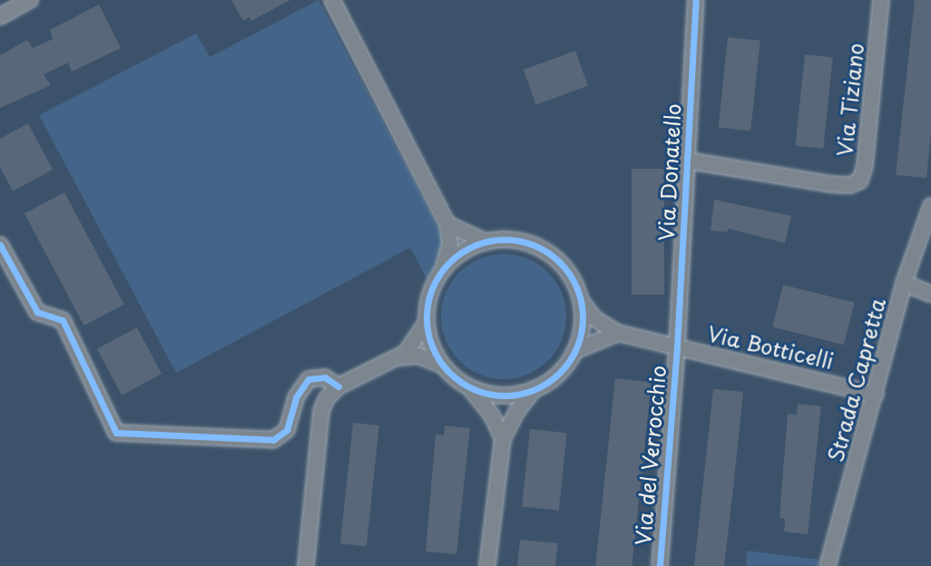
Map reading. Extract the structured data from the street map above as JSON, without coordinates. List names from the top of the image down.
{
  "streets": {
    "street": [
      "Via Tiziano",
      "Via Donatello",
      "Via Botticelli",
      "Strada Capretta",
      "Via del Verrocchio"
    ]
  },
  "crossings": [
    ["Via Tiziano", "Via Donatello"],
    ["Via Donatello", "Via Botticelli"],
    ["Via Donatello", "Via del Verrocchio"],
    ["Via Botticelli", "Strada Capretta"],
    ["Via Botticelli", "Via del Verrocchio"]
  ]
}
